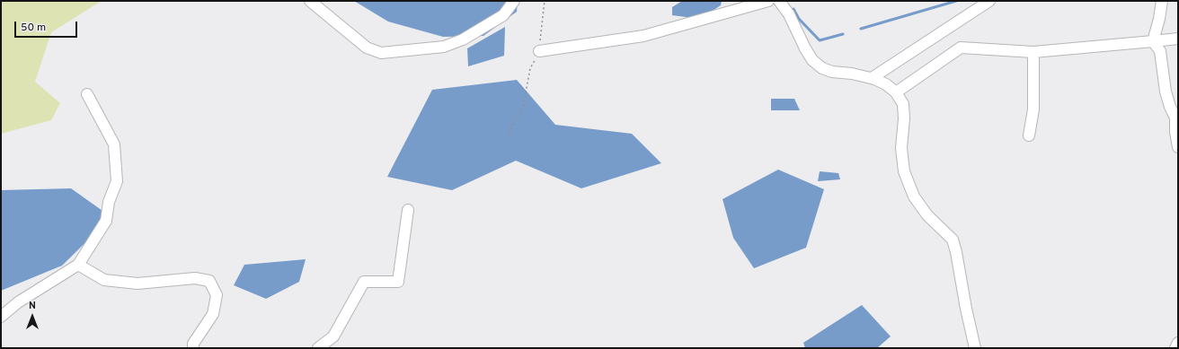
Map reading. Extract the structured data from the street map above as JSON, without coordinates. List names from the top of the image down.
{
  "scale_bar": "50 m",
  "north": "top"
}
